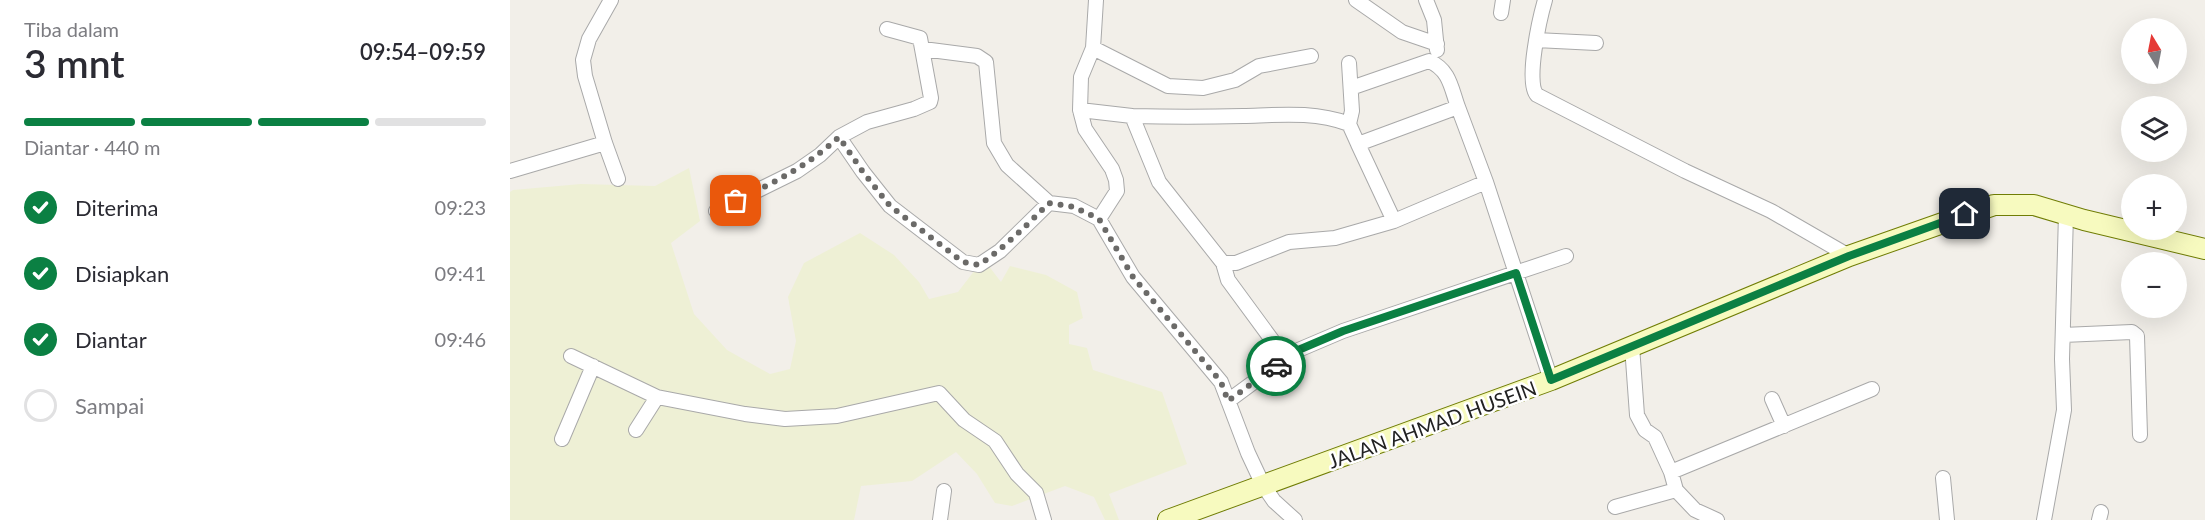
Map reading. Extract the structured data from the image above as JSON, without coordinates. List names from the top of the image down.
{
  "streets": {
    "main road": ["JALAN AHMAD HUSEIN"]
  },
  "north": "top",
  "page": {
    "heading": ["3 mnt", "Tiba dalam", "09:54–09:59"],
    "map_buttons": ["+", "−"],
    "bar": "Diantar · 440 m",
    "list": [
      ["Diterima", "09:23"],
      ["Disiapkan", "09:41"],
      ["Diantar", "09:46"],
      "Sampai"
    ]
  }
}
